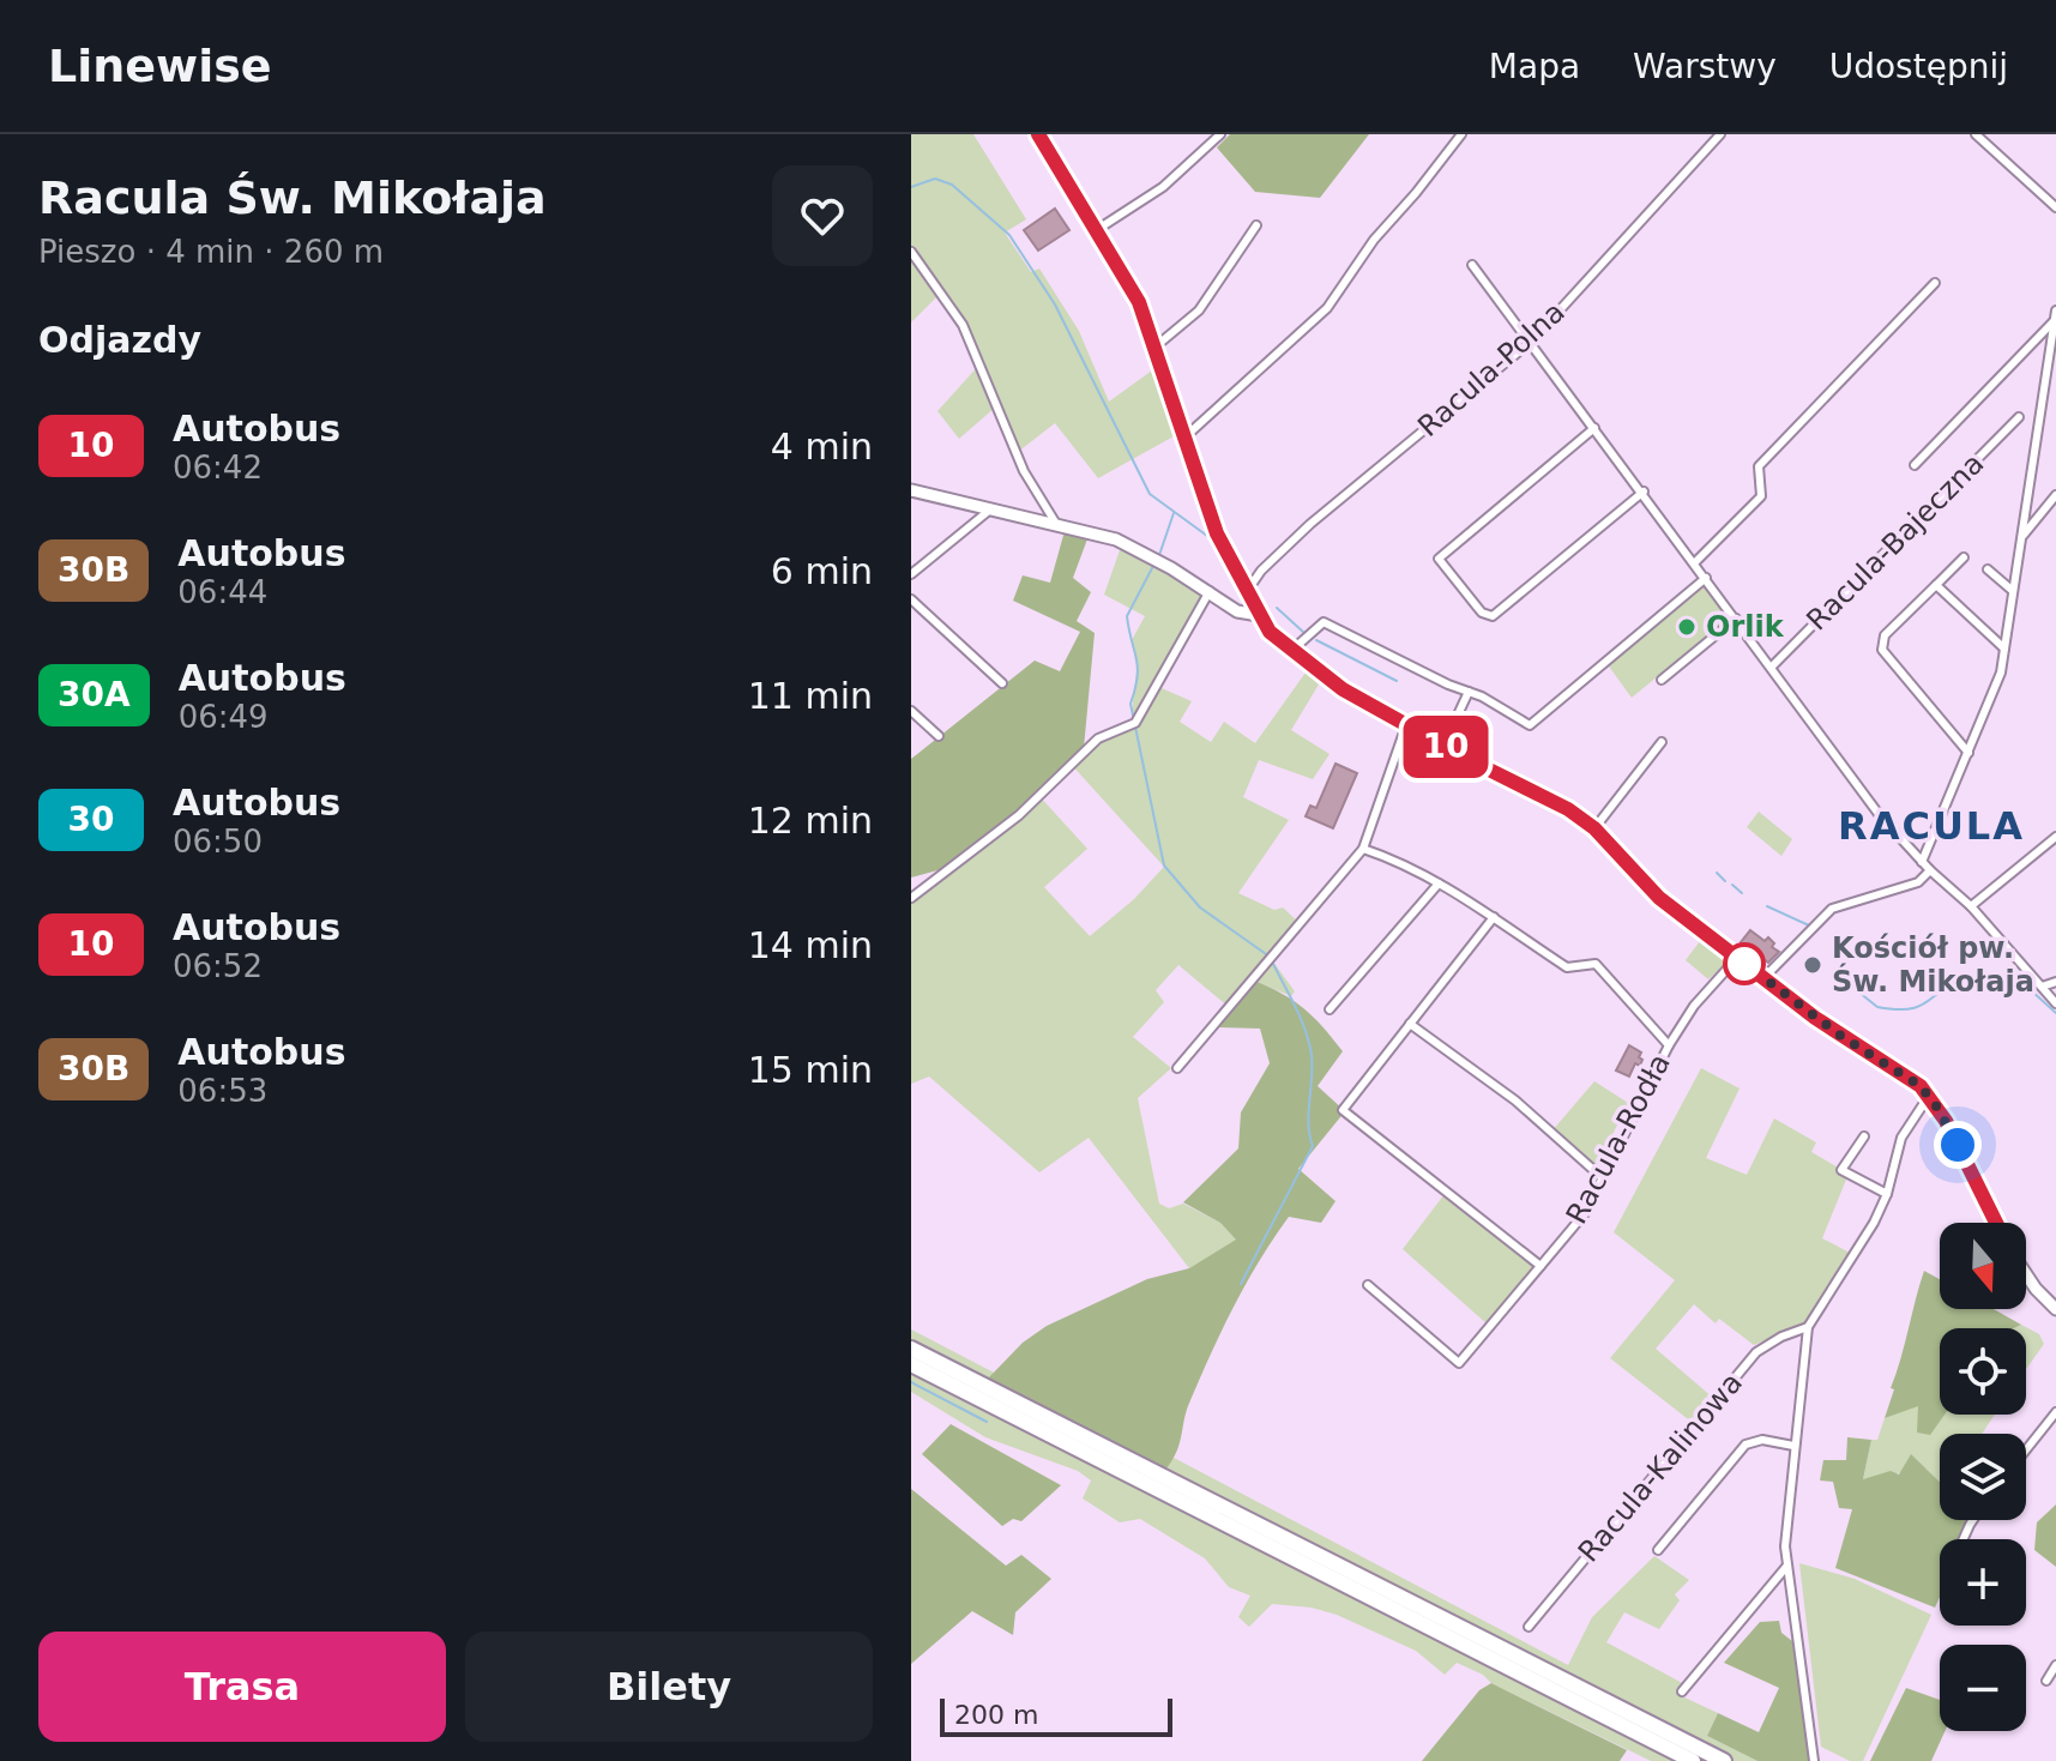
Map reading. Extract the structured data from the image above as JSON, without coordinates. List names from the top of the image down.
{
  "streets": {
    "street": [
      "Racula-Polna",
      "Racula-Bajeczna",
      "Racula-Rodła",
      "Racula-Kalinowa"
    ]
  },
  "districts": ["RACULA"],
  "places": ["Orlik", "Kościół pw. Św. Mikołaja"],
  "lines": ["bus line 10"],
  "scale_bar": "200 m",
  "north": "bottom",
  "page": {
    "header": "Linewise",
    "nav": ["Mapa", "Warstwy", "Udostępnij"],
    "heading": [
      ["Racula Św. Mikołaja", "Pieszo · 4 min · 260 m"],
      "Odjazdy"
    ],
    "on_map": "10",
    "list": [
      {
        "mark": "10",
        "name": "Autobus",
        "note": "06:42",
        "value": "4 min"
      },
      {
        "mark": "30B",
        "name": "Autobus",
        "note": "06:44",
        "value": "6 min"
      },
      {
        "mark": "30A",
        "name": "Autobus",
        "note": "06:49",
        "value": "11 min"
      },
      {
        "mark": "30",
        "name": "Autobus",
        "note": "06:50",
        "value": "12 min"
      },
      {
        "mark": "10",
        "name": "Autobus",
        "note": "06:52",
        "value": "14 min"
      },
      {
        "mark": "30B",
        "name": "Autobus",
        "note": "06:53",
        "value": "15 min"
      }
    ],
    "map_buttons": ["+", "−"],
    "buttons": ["Trasa", "Bilety"],
    "scale": "200 m"
  }
}
